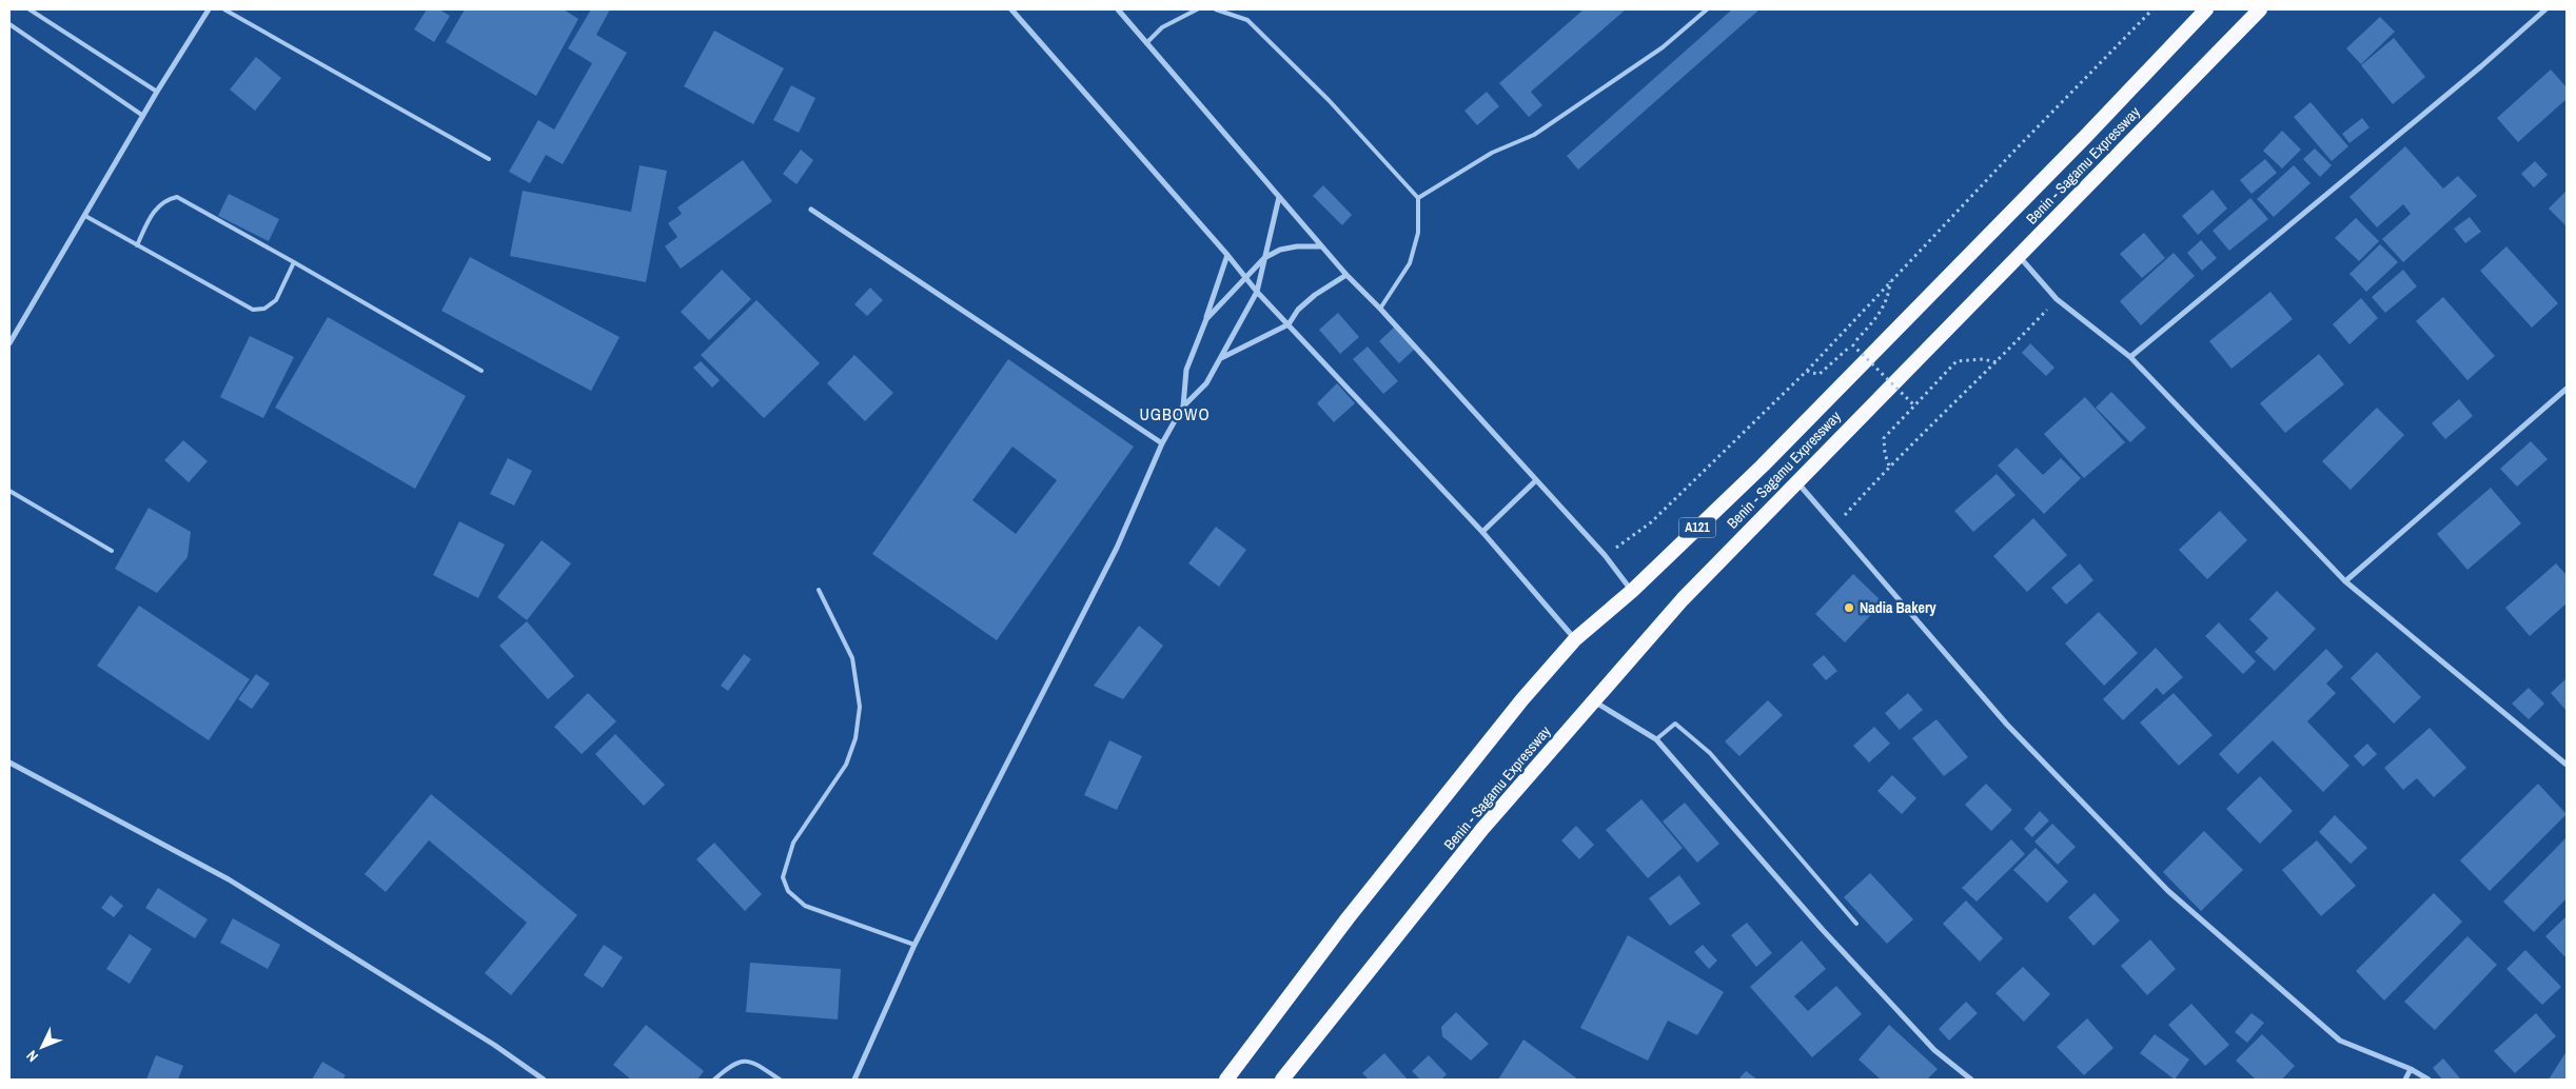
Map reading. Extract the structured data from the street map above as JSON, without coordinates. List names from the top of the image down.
{
  "streets": {
    "highway": ["Benin - Sagamu Expressway", "A121"]
  },
  "districts": ["UGBOWO"],
  "places": ["Nadia Bakery"],
  "north": "bottom left"
}
